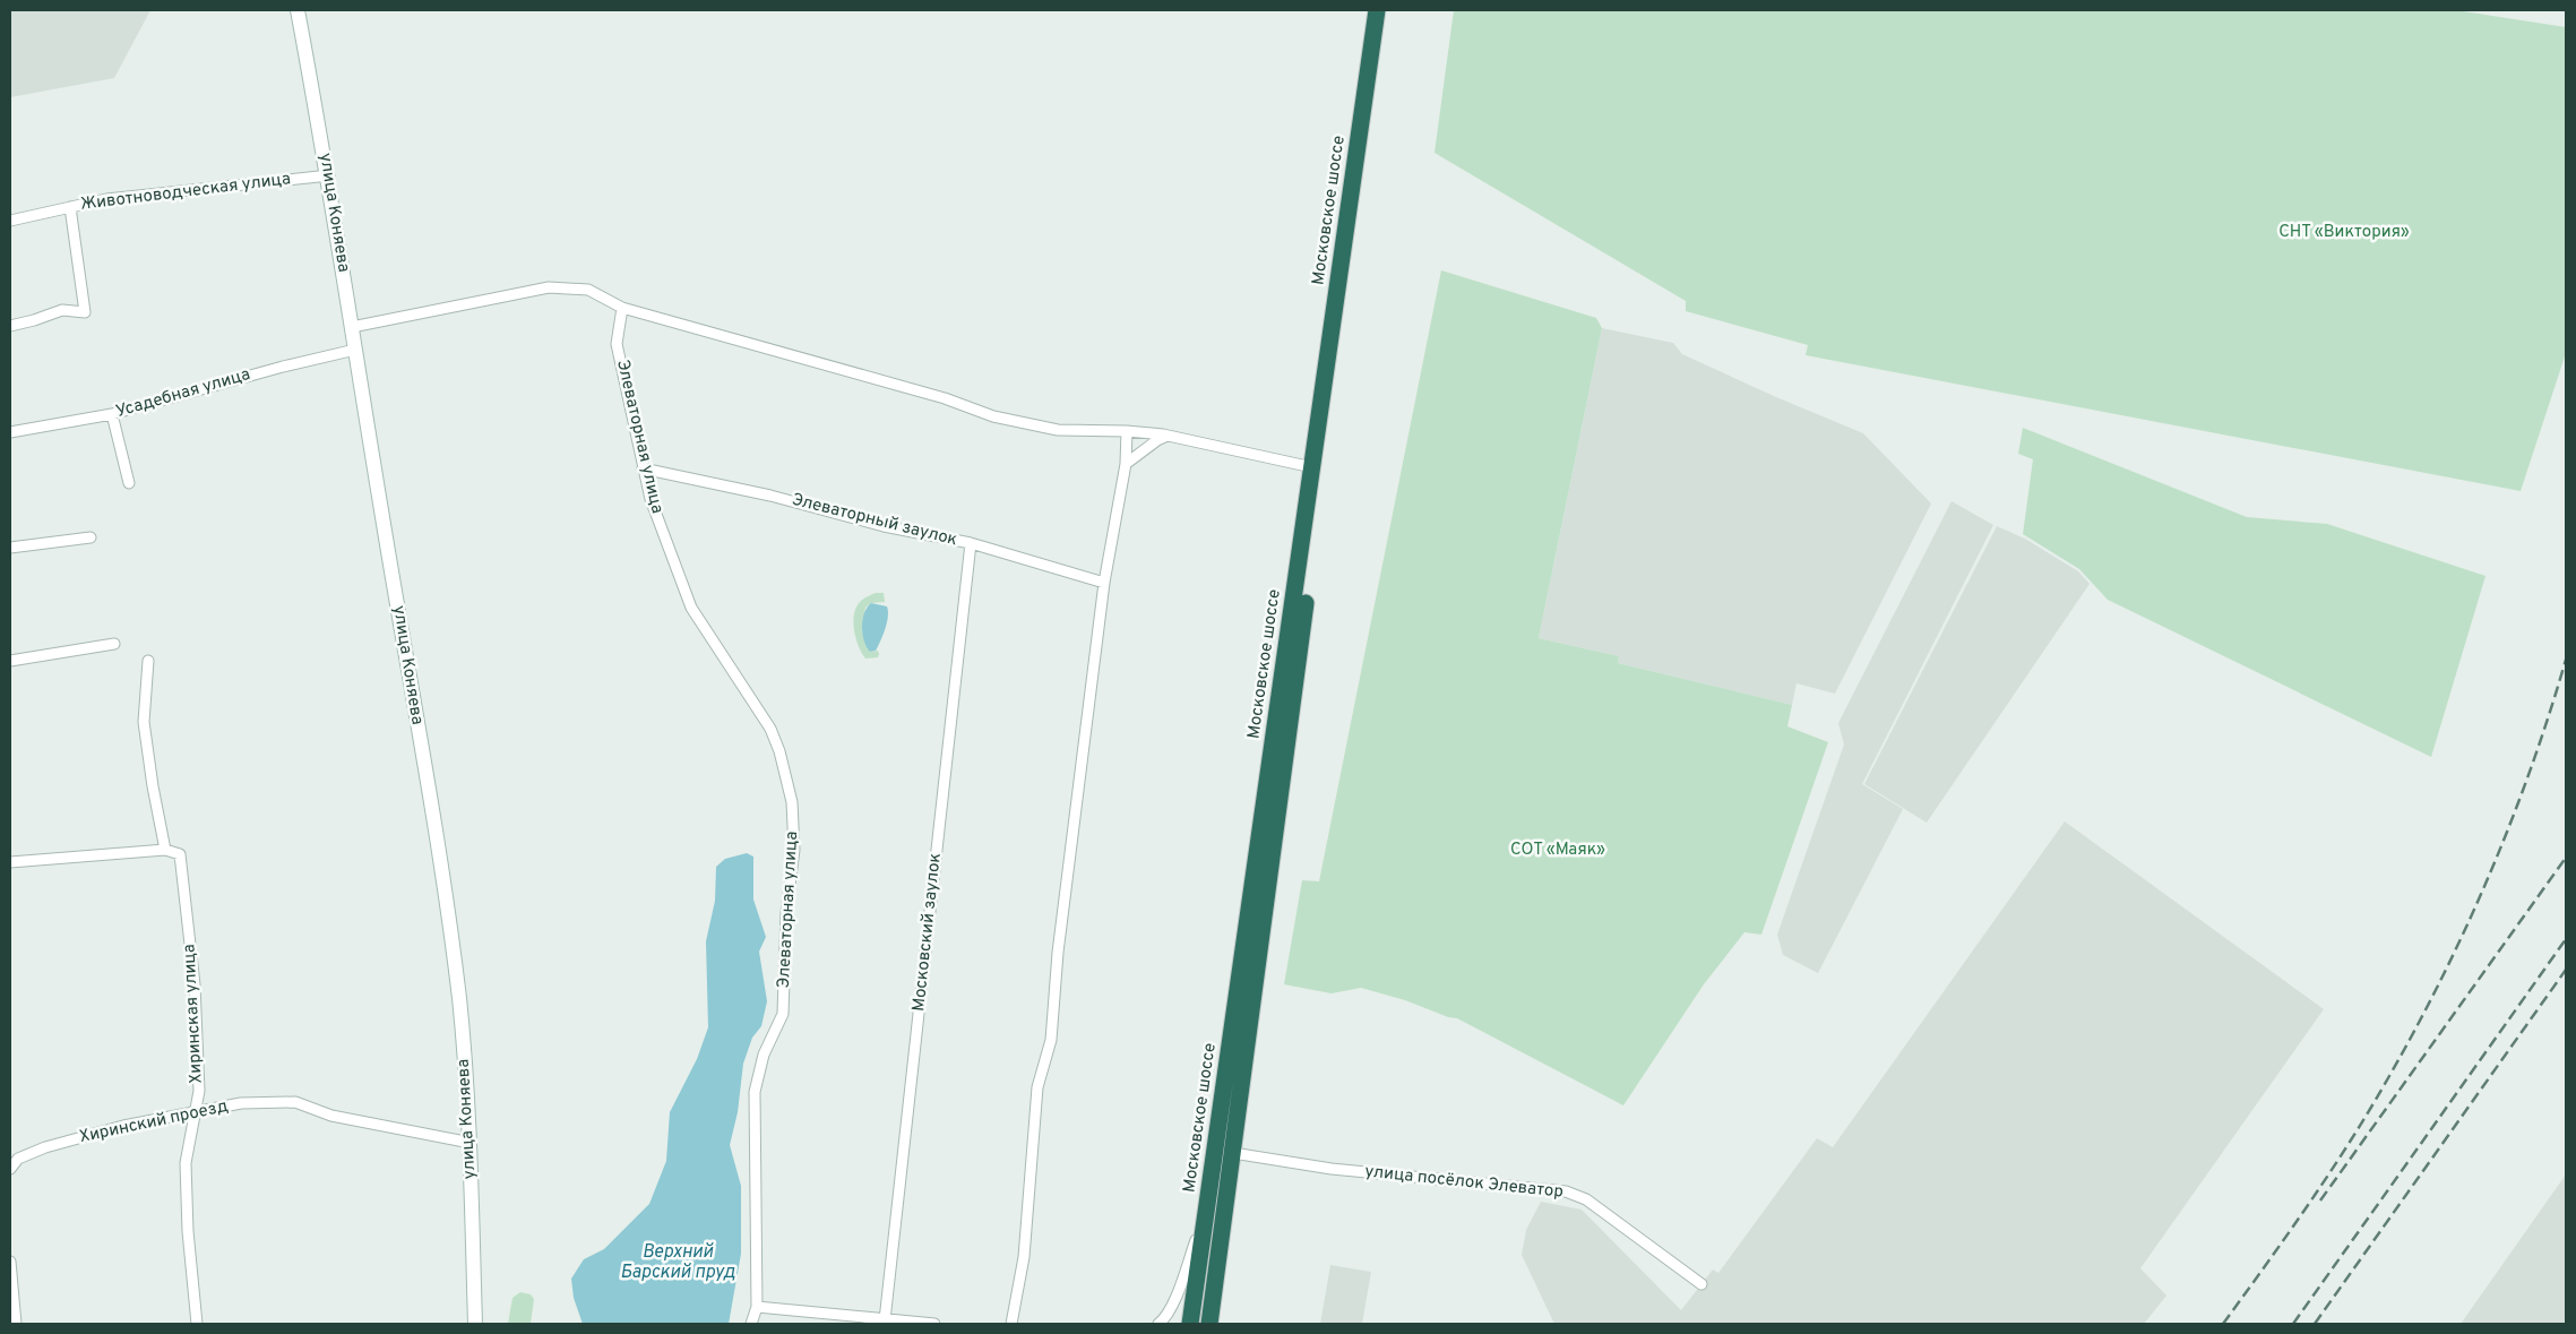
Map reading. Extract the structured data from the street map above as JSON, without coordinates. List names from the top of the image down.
{
  "streets": {
    "highway": ["Московское шоссе"],
    "street": [
      "Животноводческая улица",
      "улица Коняева",
      "Усадебная улица",
      "Элеваторная улица",
      "Элеваторный заулок",
      "Московский заулок",
      "Хиринская улица",
      "Хиринский проезд",
      "улица посёлок Элеватор"
    ]
  },
  "crossings": [
    ["Животноводческая улица", "улица Коняева"],
    ["Московское шоссе", "улица посёлок Элеватор"],
    ["улица Коняева", "Усадебная улица"],
    ["улица Коняева", "Хиринский проезд"],
    ["Элеваторная улица", "Элеваторный заулок"],
    ["Элеваторный заулок", "Московский заулок"],
    ["Хиринская улица", "Хиринский проезд"]
  ],
  "water": ["Верхний Барский пруд"],
  "parks": ["СНТ «Виктория»", "СОТ «Маяк»"]
}
